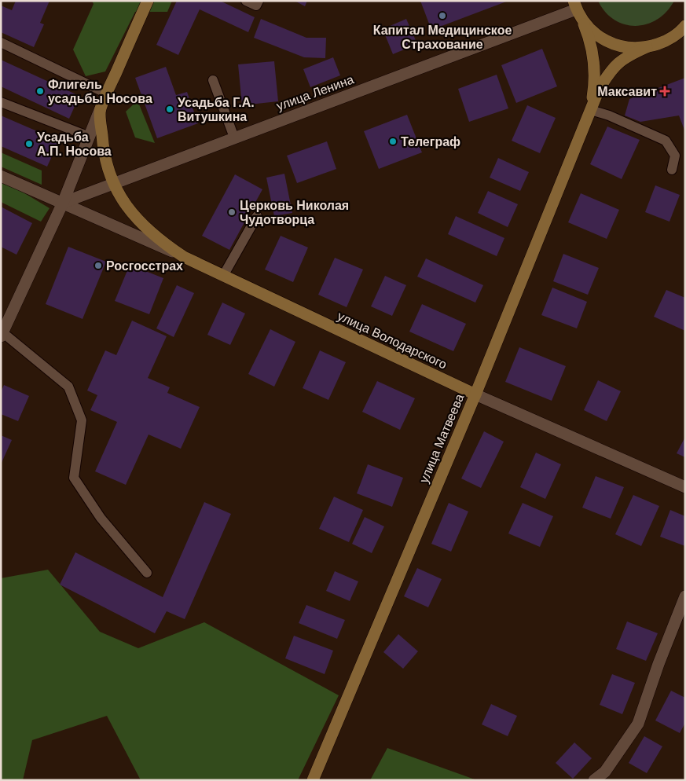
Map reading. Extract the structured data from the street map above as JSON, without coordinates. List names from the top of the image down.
{
  "streets": {
    "main road": ["улица Володарского", "улица Матвеева"],
    "street": ["улица Ленина"]
  },
  "crossings": [
    ["улица Ленина", "улица Володарского"],
    ["улица Володарского", "улица Матвеева"]
  ],
  "places": {
    "other": [
      "Капитал Медицинское Страхование",
      "Флигель усадьбы Носова",
      "Усадьба Г.А. Витушкина",
      "Телеграф",
      "Усадьба А.П. Носова",
      "Церковь Николая Чудотворца",
      "Росгосстрах"
    ],
    "health": ["Максавит"]
  }
}
